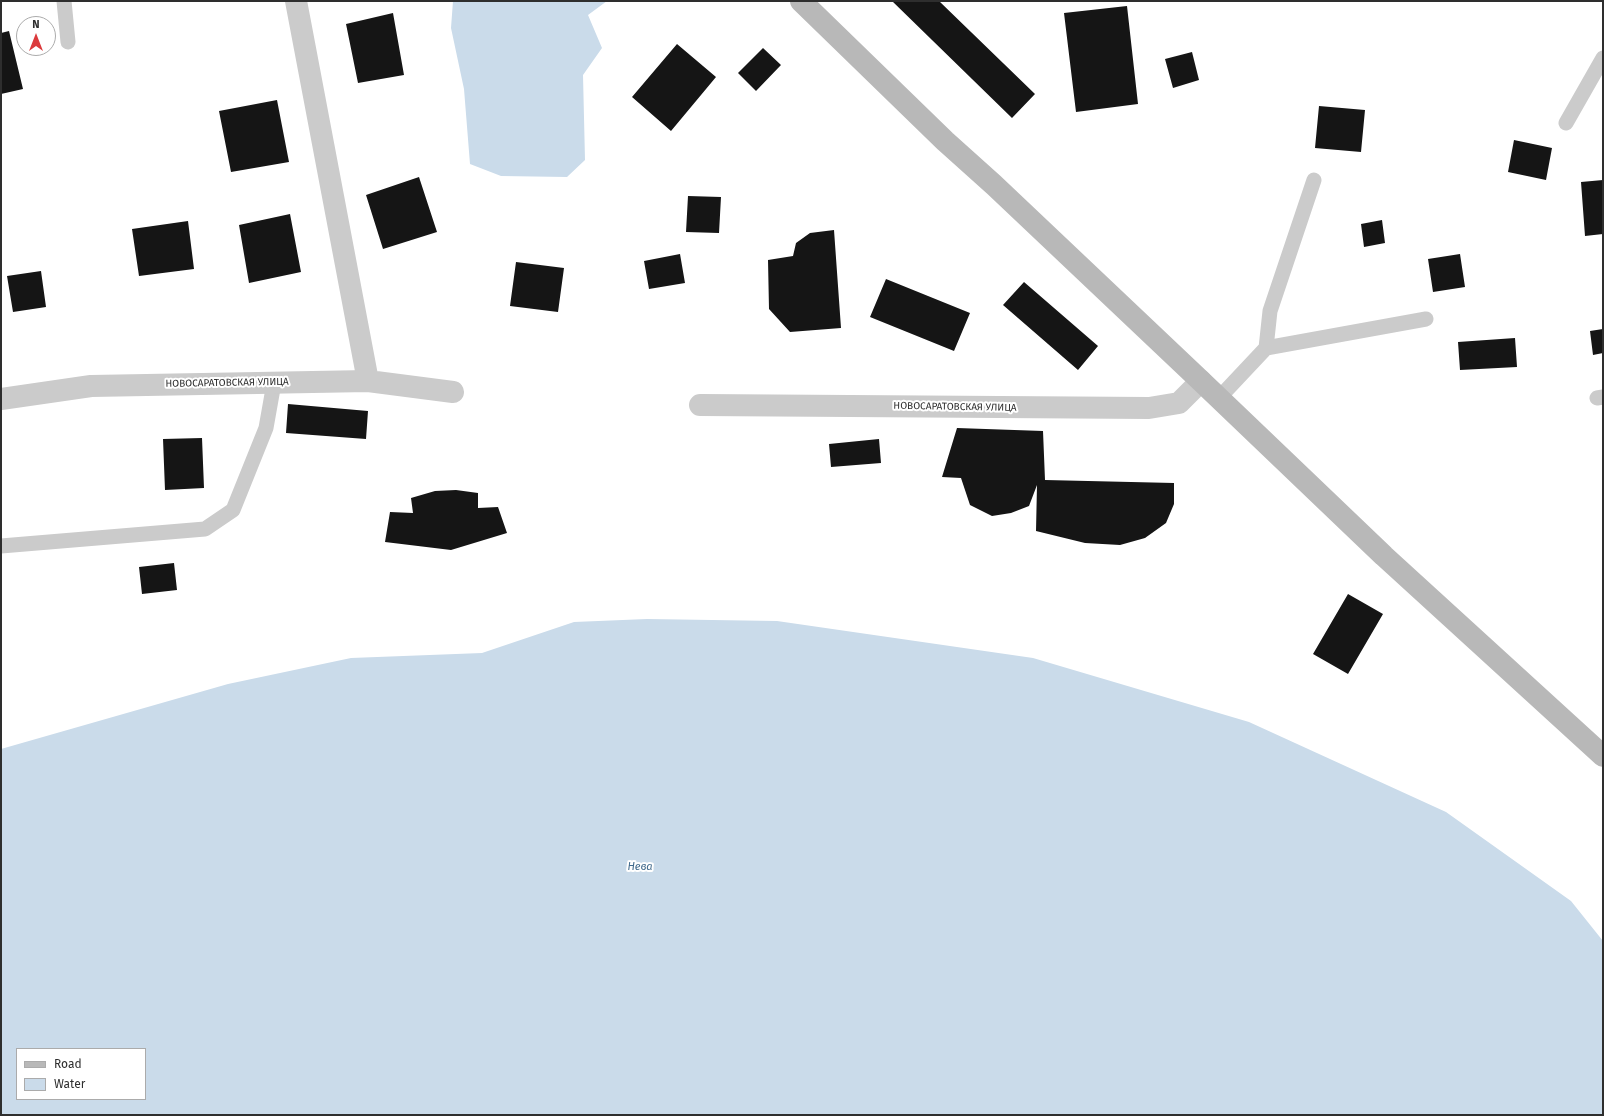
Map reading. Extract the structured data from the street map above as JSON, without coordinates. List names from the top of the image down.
{
  "streets": {
    "street": ["НОВОСАРАТОВСКАЯ УЛИЦА"]
  },
  "water": ["Нева"],
  "legend": ["Road", "Water"],
  "north": "top"
}
